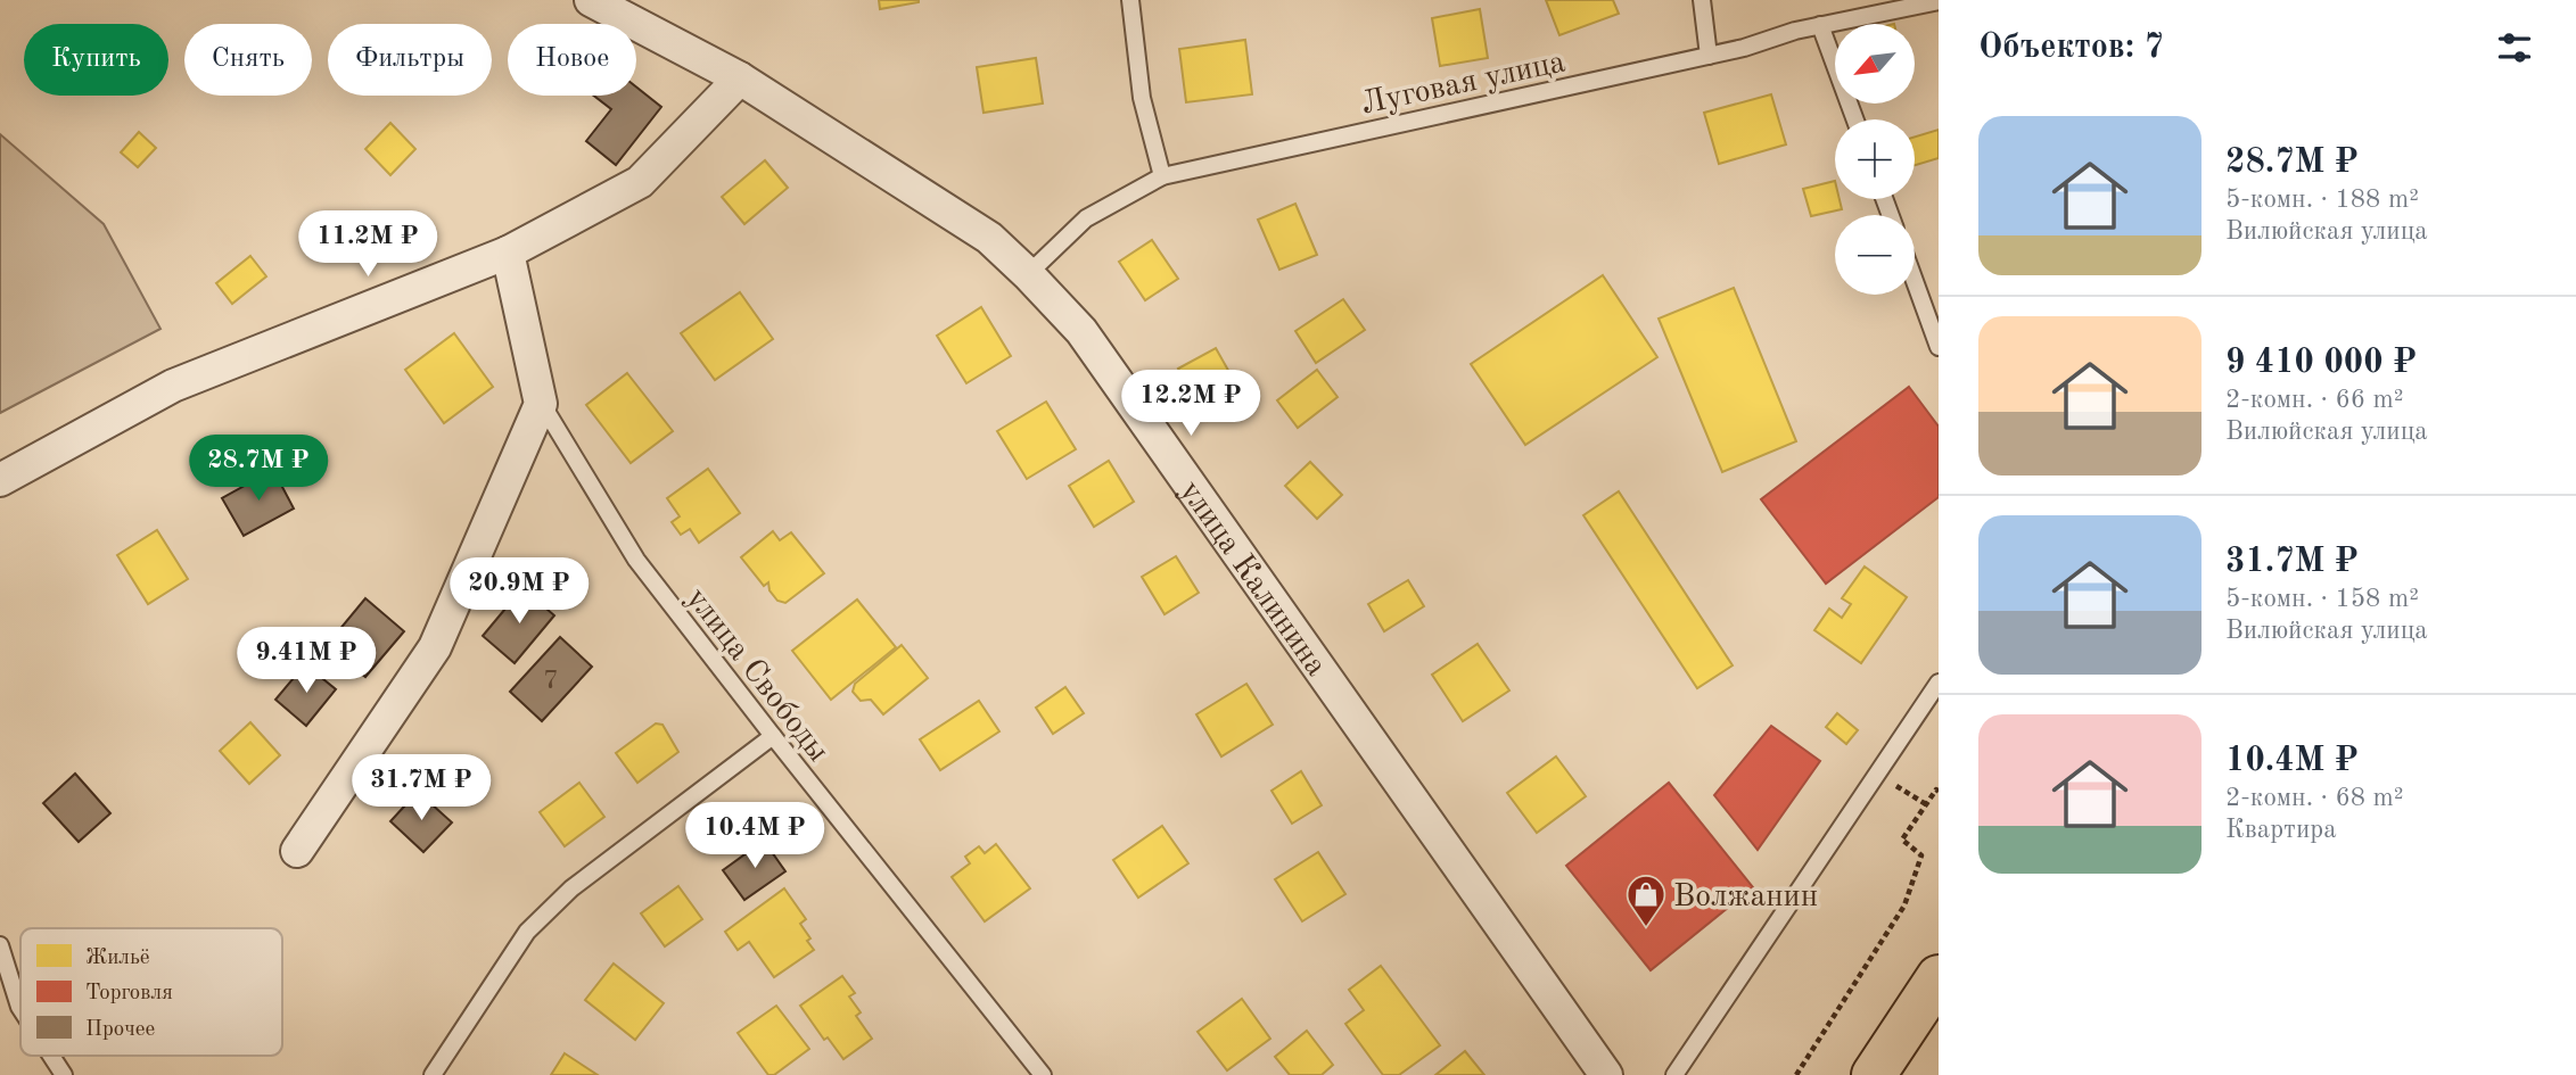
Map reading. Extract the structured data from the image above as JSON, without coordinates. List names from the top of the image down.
{
  "streets": {
    "street": ["улица Калинина"],
    "lane": ["Луговая улица", "улица Свободы"]
  },
  "crossings": [
    ["Луговая улица", "улица Калинина"]
  ],
  "places": {
    "shop": ["Волжанин"]
  },
  "house_numbers": ["7"],
  "legend": ["Жильё", "Торговля", "Прочее"],
  "north": "bottom left",
  "page": {
    "heading": "Объектов: 7",
    "map_buttons": ["+", "−"],
    "chip": [
      "Купить",
      "Снять",
      "Фильтры",
      "Новое"
    ],
    "list": [
      {
        "name": "28.7M ₽",
        "note": "5-комн. · 188 m² · Вилюйская улица"
      },
      {
        "name": "9 410 000 ₽",
        "note": "2-комн. · 66 m² · Вилюйская улица"
      },
      {
        "name": "31.7M ₽",
        "note": "5-комн. · 158 m² · Вилюйская улица"
      },
      {
        "name": "10.4M ₽",
        "note": "2-комн. · 68 m² · Квартира"
      }
    ],
    "price": [
      "11.2M ₽",
      "12.2M ₽",
      "28.7M ₽",
      "20.9M ₽",
      "9.41M ₽",
      "31.7M ₽",
      "10.4M ₽"
    ]
  }
}
